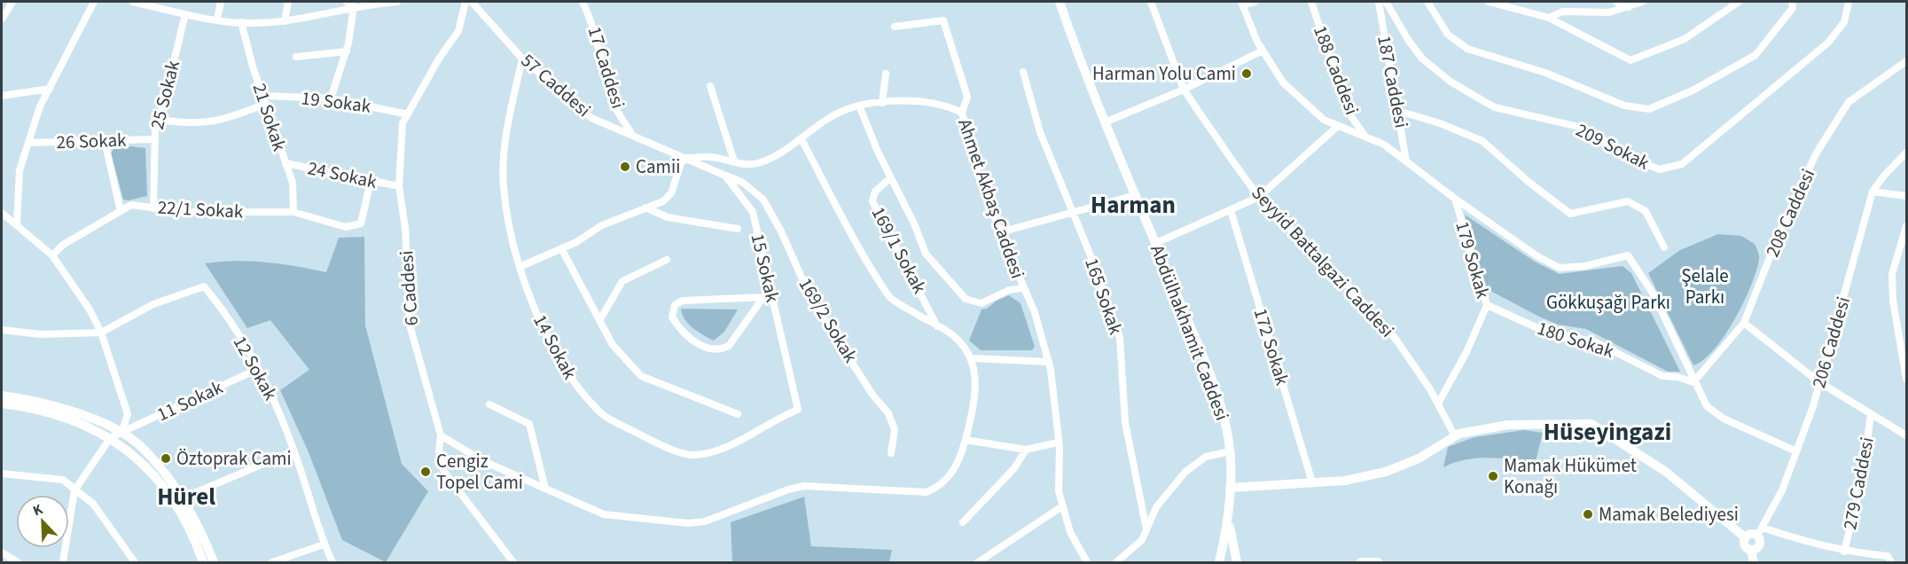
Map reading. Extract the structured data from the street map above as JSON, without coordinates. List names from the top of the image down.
{
  "streets": {
    "main road": ["Abdülhakhamit Caddesi"],
    "street": [
      "17 Caddesi",
      "188 Caddesi",
      "187 Caddesi",
      "57 Caddesi",
      "25 Sokak",
      "19 Sokak",
      "21 Sokak",
      "26 Sokak",
      "209 Sokak",
      "24 Sokak",
      "Ahmet Akbaş Caddesi",
      "22/1 Sokak",
      "208 Caddesi",
      "169/1 Sokak",
      "179 Sokak",
      "Seyyid Battalgazi Caddesi",
      "15 Sokak",
      "6 Caddesi",
      "165 Sokak",
      "169/2 Sokak",
      "180 Sokak",
      "206 Caddesi",
      "14 Sokak",
      "172 Sokak",
      "12 Sokak",
      "11 Sokak",
      "279 Caddesi"
    ]
  },
  "crossings": [
    ["17 Caddesi", "57 Caddesi"],
    ["188 Caddesi", "179 Sokak"],
    ["187 Caddesi", "179 Sokak"],
    ["57 Caddesi", "15 Sokak"],
    ["57 Caddesi", "14 Sokak"],
    ["25 Sokak", "26 Sokak"],
    ["25 Sokak", "22/1 Sokak"],
    ["19 Sokak", "21 Sokak"],
    ["19 Sokak", "6 Caddesi"],
    ["21 Sokak", "24 Sokak"],
    ["21 Sokak", "22/1 Sokak"],
    ["24 Sokak", "22/1 Sokak"],
    ["24 Sokak", "6 Caddesi"],
    ["208 Caddesi", "180 Sokak"],
    ["179 Sokak", "Seyyid Battalgazi Caddesi"],
    ["179 Sokak", "180 Sokak"],
    ["15 Sokak", "169/2 Sokak"],
    ["15 Sokak", "14 Sokak"],
    ["12 Sokak", "11 Sokak"]
  ],
  "districts": ["Harman", "Hüseyingazi", "Hürel"],
  "parks": ["Şelale Parkı", "Gökkuşağı Parkı"],
  "places": [
    "Harman Yolu Cami",
    "Camii",
    "Öztoprak Cami",
    "Cengiz Topel Cami",
    "Mamak Hükümet Konağı",
    "Mamak Belediyesi"
  ],
  "north": "top left"
}
